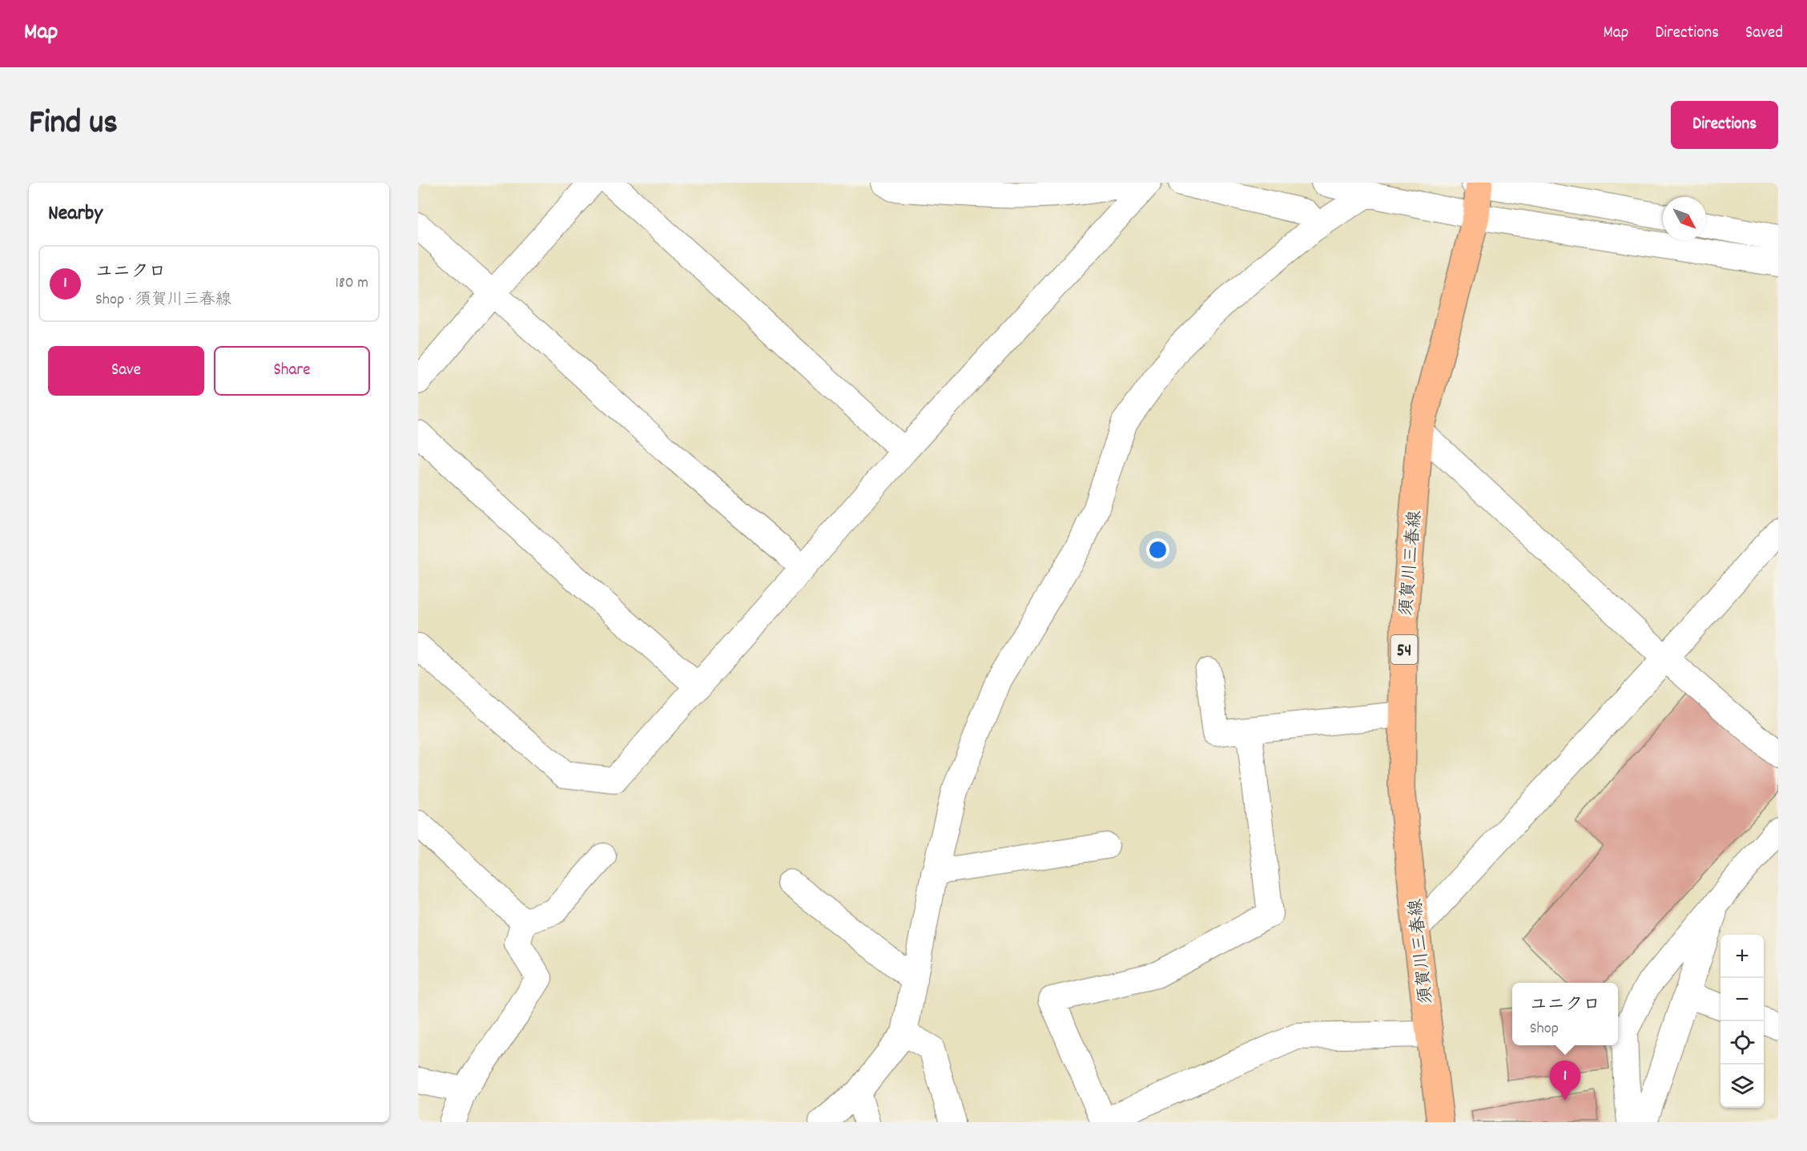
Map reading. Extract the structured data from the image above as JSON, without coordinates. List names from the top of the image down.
{
  "streets": {
    "main road": ["須賀川三春線", "54"]
  },
  "north": "bottom right",
  "page": {
    "header": "Map",
    "nav": ["Map", "Directions", "Saved"],
    "title": "Find us",
    "buttons": [
      "Directions",
      ["Save", "Share"]
    ],
    "heading": "Nearby",
    "list": [
      {
        "mark": "1",
        "name": "ユニクロ",
        "note": "Shop · 須賀川三春線",
        "value": "180 m"
      }
    ],
    "map_buttons": ["+", "−"],
    "popup": ["ユニクロ", "Shop"],
    "pins": "1"
  }
}
